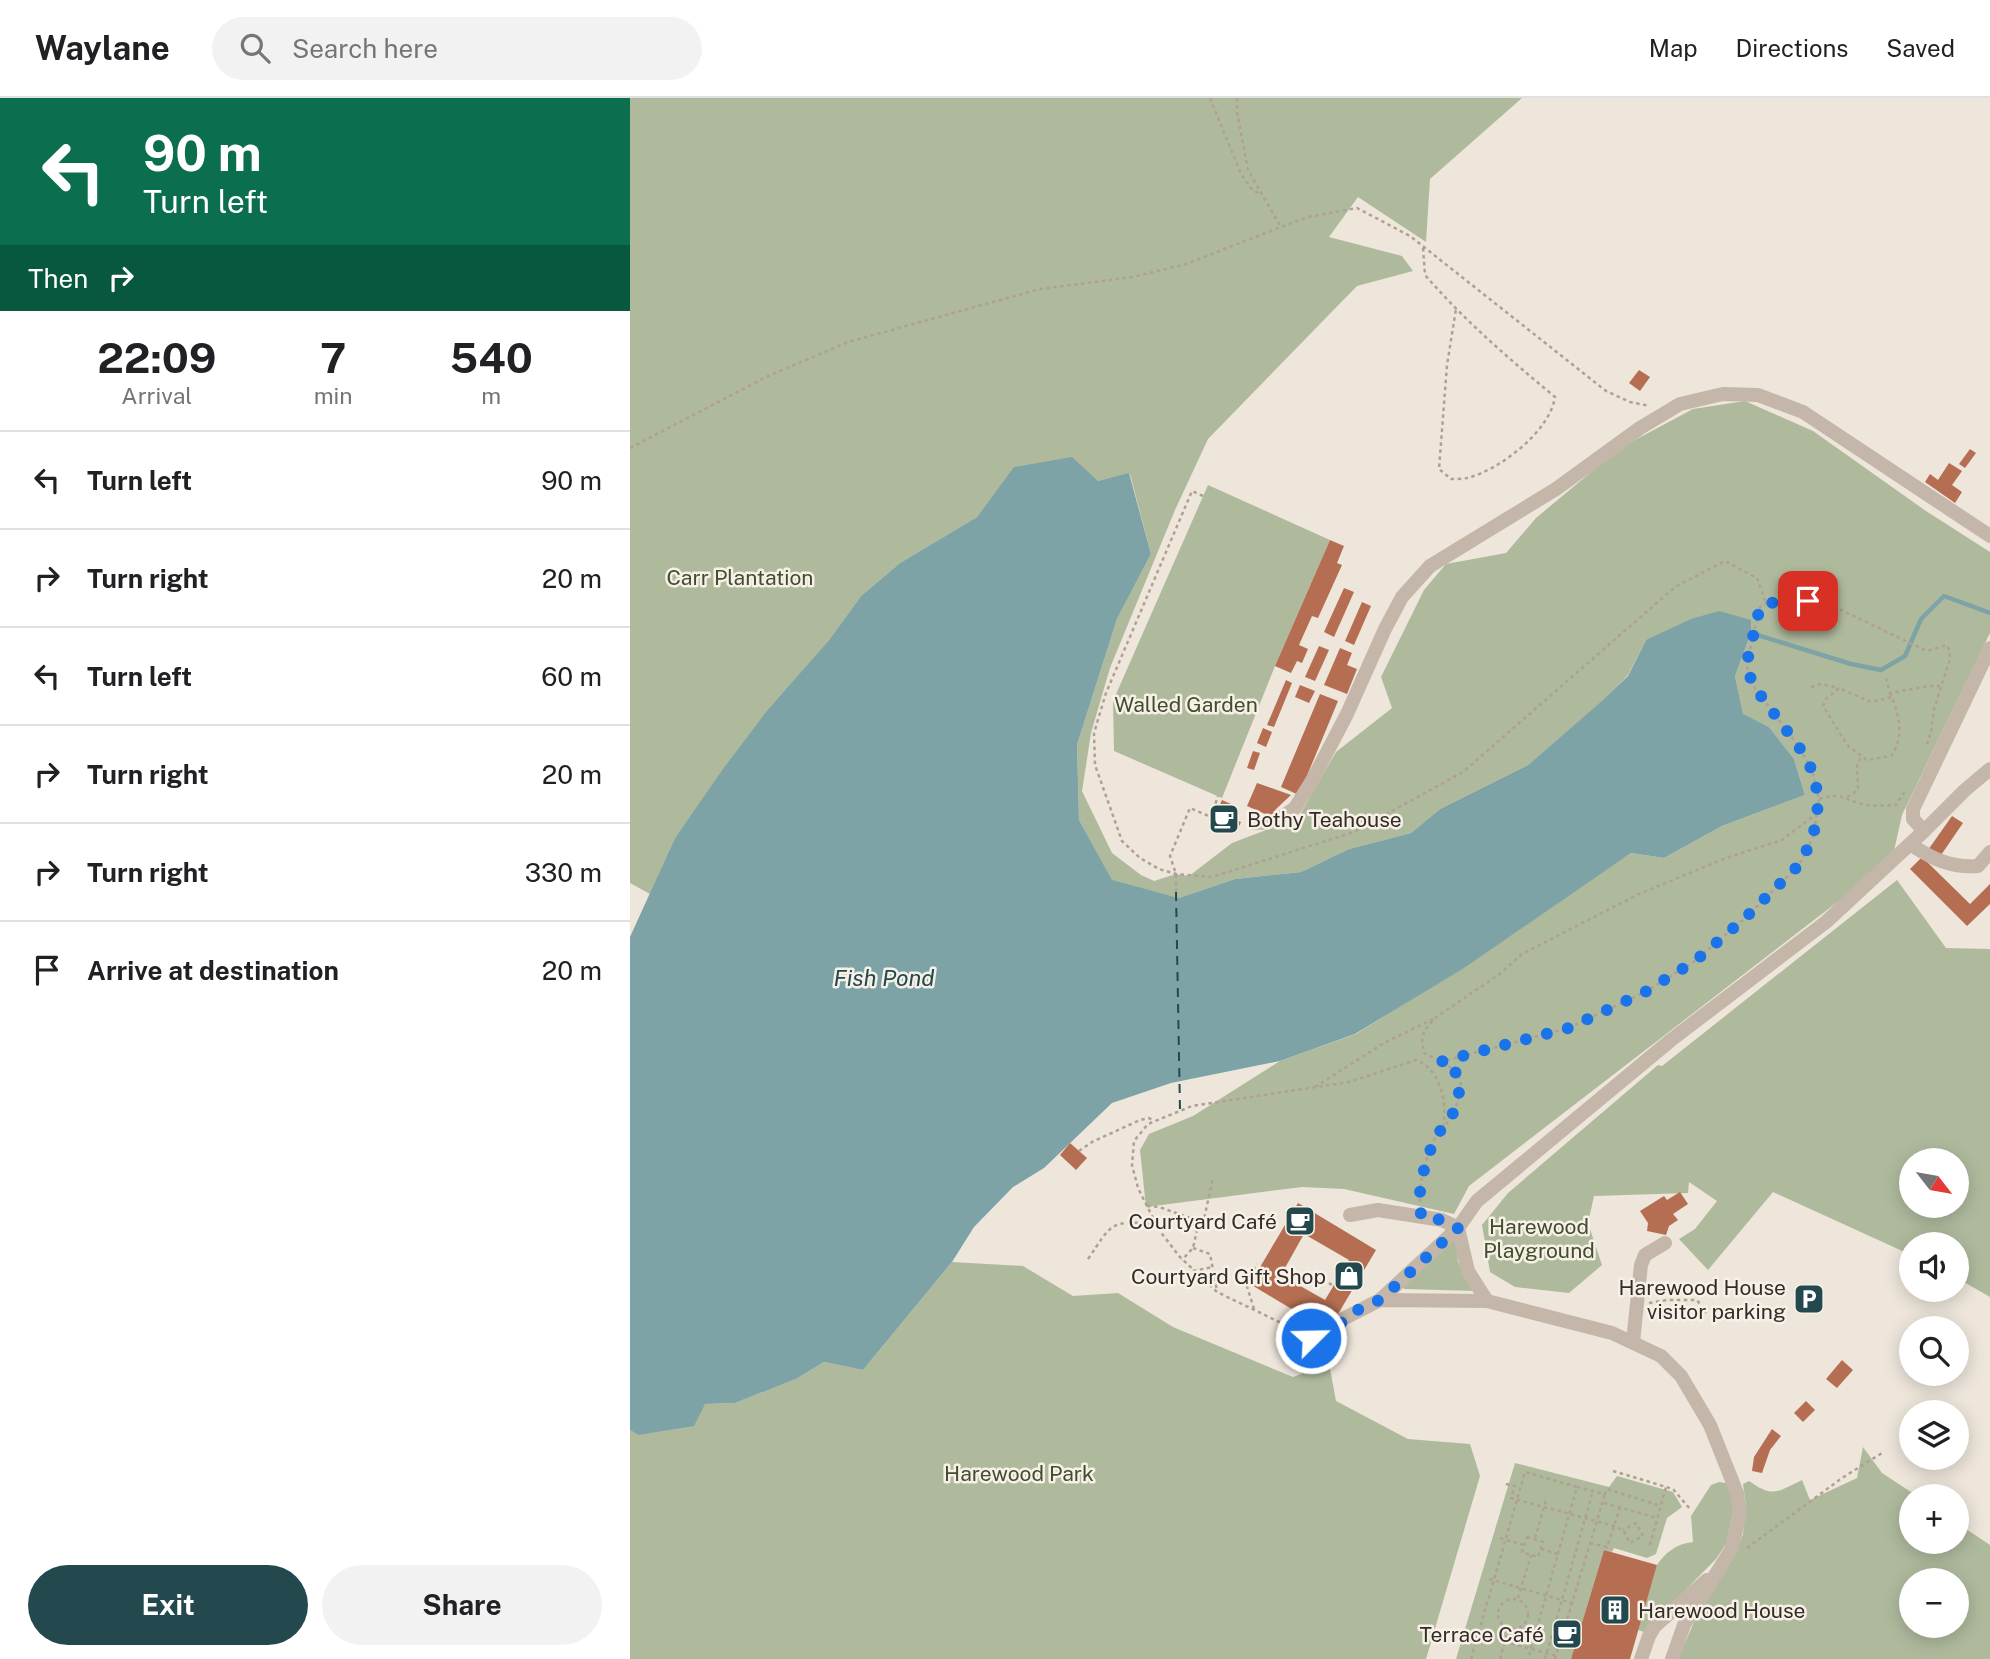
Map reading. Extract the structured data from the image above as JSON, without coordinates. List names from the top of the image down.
{
  "water": ["Fish Pond"],
  "parks": [
    "Carr Plantation",
    "Walled Garden",
    "Harewood Playground",
    "Harewood Park"
  ],
  "places": {
    "cafe": ["Bothy Teahouse", "Courtyard Café", "Terrace Café"],
    "shop": ["Courtyard Gift Shop"],
    "parking": ["Harewood House visitor parking"],
    "building": ["Harewood House"]
  },
  "north": "bottom right",
  "page": {
    "header": "Waylane",
    "search": "Search here",
    "nav": ["Map", "Directions", "Saved"],
    "turn": ["90 m", "Turn left"],
    "then": "Then",
    "eta": [
      "22:09",
      "Arrival",
      "7",
      "min",
      "540",
      "m"
    ],
    "list": [
      {
        "name": "Turn left",
        "value": "90 m"
      },
      {
        "name": "Turn right",
        "value": "20 m"
      },
      {
        "name": "Turn left",
        "value": "60 m"
      },
      {
        "name": "Turn right",
        "value": "20 m"
      },
      {
        "name": "Turn right",
        "value": "330 m"
      },
      {
        "name": "Arrive at destination",
        "value": "20 m"
      }
    ],
    "map_buttons": ["+", "−"],
    "buttons": ["Exit", "Share"]
  }
}
